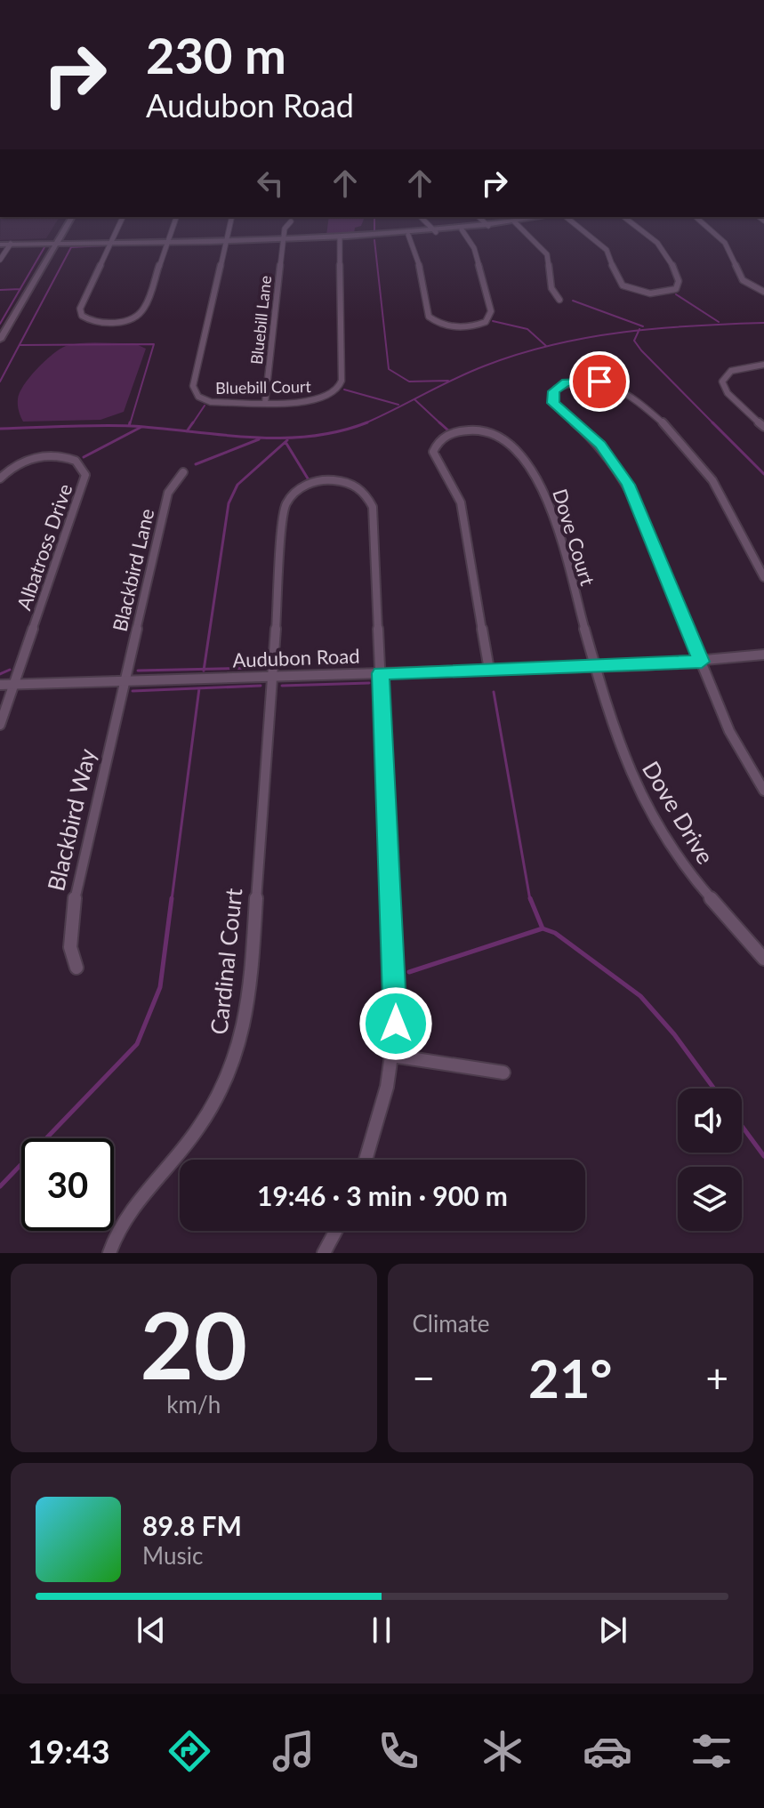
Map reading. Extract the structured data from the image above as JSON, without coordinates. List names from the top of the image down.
{
  "streets": {
    "street": [
      "Bluebill Lane",
      "Bluebill Court",
      "Dove Court",
      "Albatross Drive",
      "Blackbird Lane",
      "Audubon Road",
      "Dove Drive",
      "Blackbird Way",
      "Cardinal Court"
    ]
  },
  "crossings": [
    ["Bluebill Lane", "Bluebill Court"],
    ["Dove Court", "Audubon Road"],
    ["Dove Court", "Dove Drive"],
    ["Albatross Drive", "Audubon Road"],
    ["Blackbird Lane", "Audubon Road"],
    ["Blackbird Lane", "Blackbird Way"],
    ["Audubon Road", "Dove Drive"],
    ["Audubon Road", "Blackbird Way"],
    ["Audubon Road", "Cardinal Court"]
  ],
  "page": {
    "turn": ["230 m", "Audubon Road"],
    "limit": "30",
    "trip": "19:46 · 3 min · 900 m",
    "tile": [
      ["20", "km/h"],
      "Climate"
    ],
    "heat": ["−", "21°", "+"],
    "song": ["89.8 FM", "Music"],
    "tabs": "19:43"
  }
}
